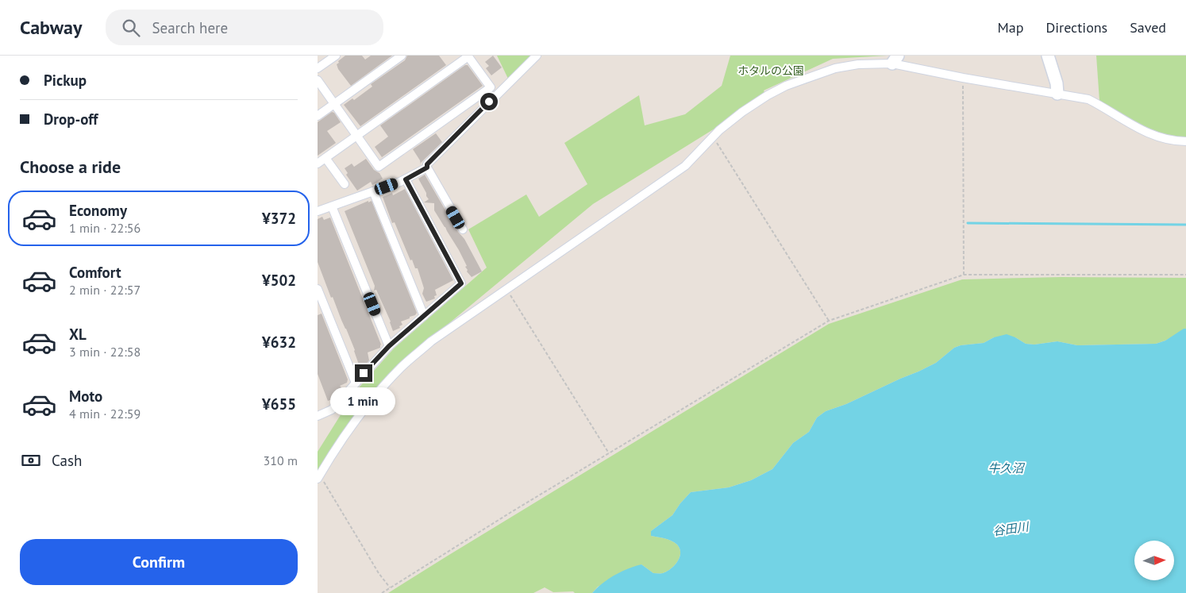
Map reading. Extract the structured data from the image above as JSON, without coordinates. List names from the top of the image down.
{
  "water": ["牛久沼", "谷田川"],
  "parks": ["ホタルの公園"],
  "north": "right",
  "page": {
    "header": "Cabway",
    "search": "Search here",
    "nav": ["Map", "Directions", "Saved"],
    "banner": ["Pickup", "Drop-off"],
    "heading": "Choose a ride",
    "list": [
      {
        "name": "Economy",
        "note": "1 min · 22:56",
        "value": "¥372"
      },
      {
        "name": "Comfort",
        "note": "2 min · 22:57",
        "value": "¥502"
      },
      {
        "name": "XL",
        "note": "3 min · 22:58",
        "value": "¥632"
      },
      {
        "name": "Moto",
        "note": "4 min · 22:59",
        "value": "¥655"
      }
    ],
    "bubble": "1 min",
    "pay": ["Cash", "310 m"],
    "buttons": "Confirm"
  }
}
